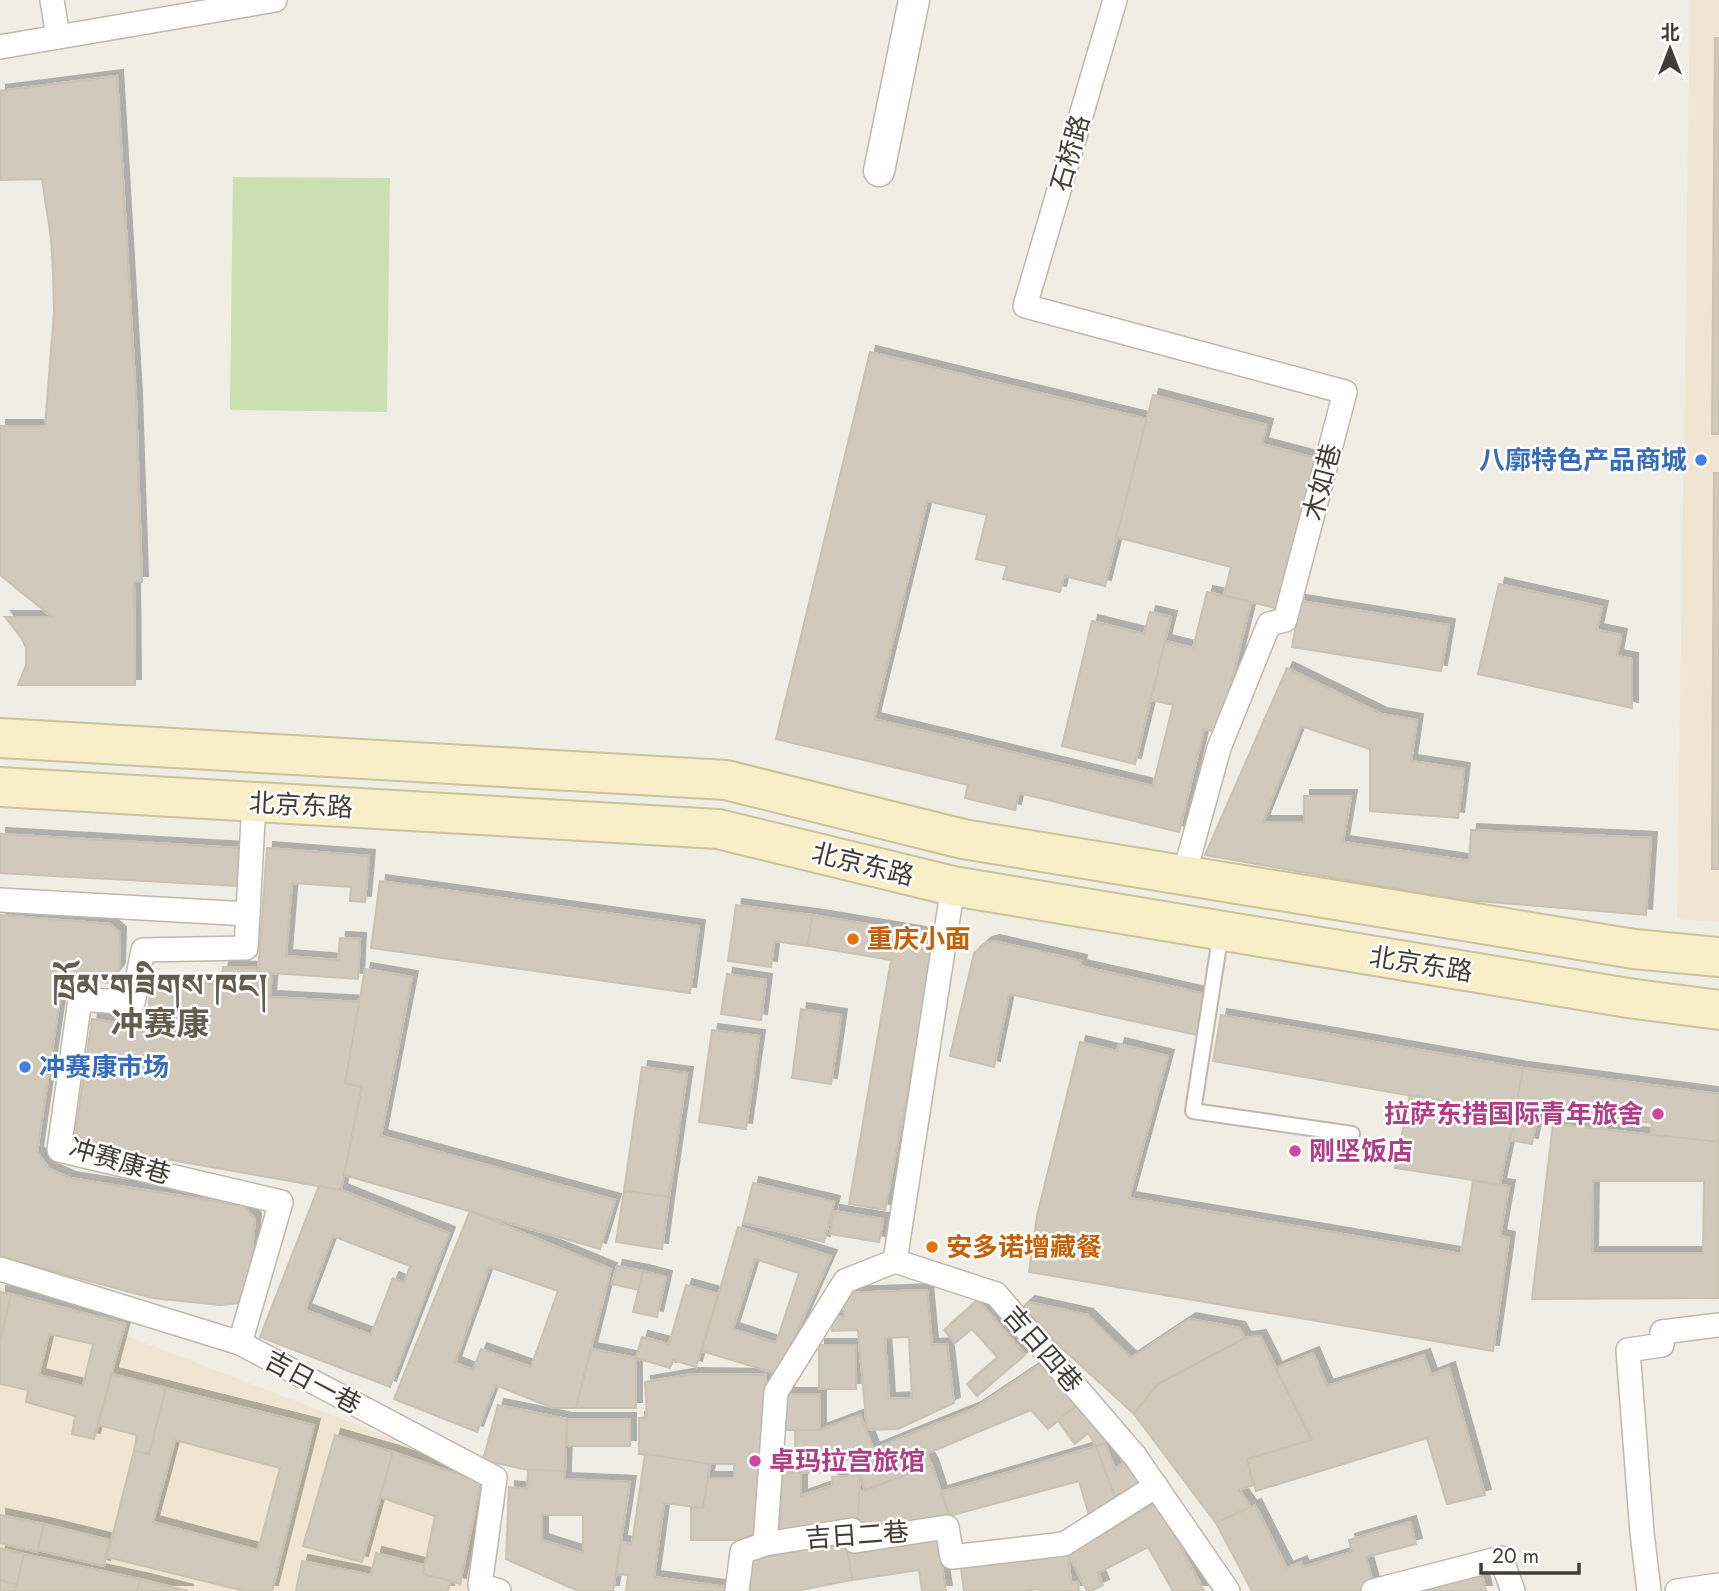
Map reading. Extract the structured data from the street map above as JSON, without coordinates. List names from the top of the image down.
{
  "streets": {
    "main road": ["北京东路"],
    "street": [
      "石桥路",
      "木如巷",
      "冲赛康巷",
      "吉日四巷",
      "吉日一巷",
      "吉日二巷"
    ]
  },
  "crossings": [
    ["石桥路", "木如巷"],
    ["木如巷", "北京东路"],
    ["北京东路", "冲赛康巷"],
    ["冲赛康巷", "吉日一巷"],
    ["吉日四巷", "吉日二巷"]
  ],
  "districts": ["ཁྲོམ་གཟིགས་ཁང། 冲赛康"],
  "places": [
    "八廓特色产品商城",
    "重庆小面",
    "冲赛康市场",
    "拉萨东措国际青年旅舍",
    "刚坚饭店",
    "安多诺增藏餐",
    "卓玛拉宫旅馆"
  ],
  "scale_bar": "20 m",
  "north": "top"
}
